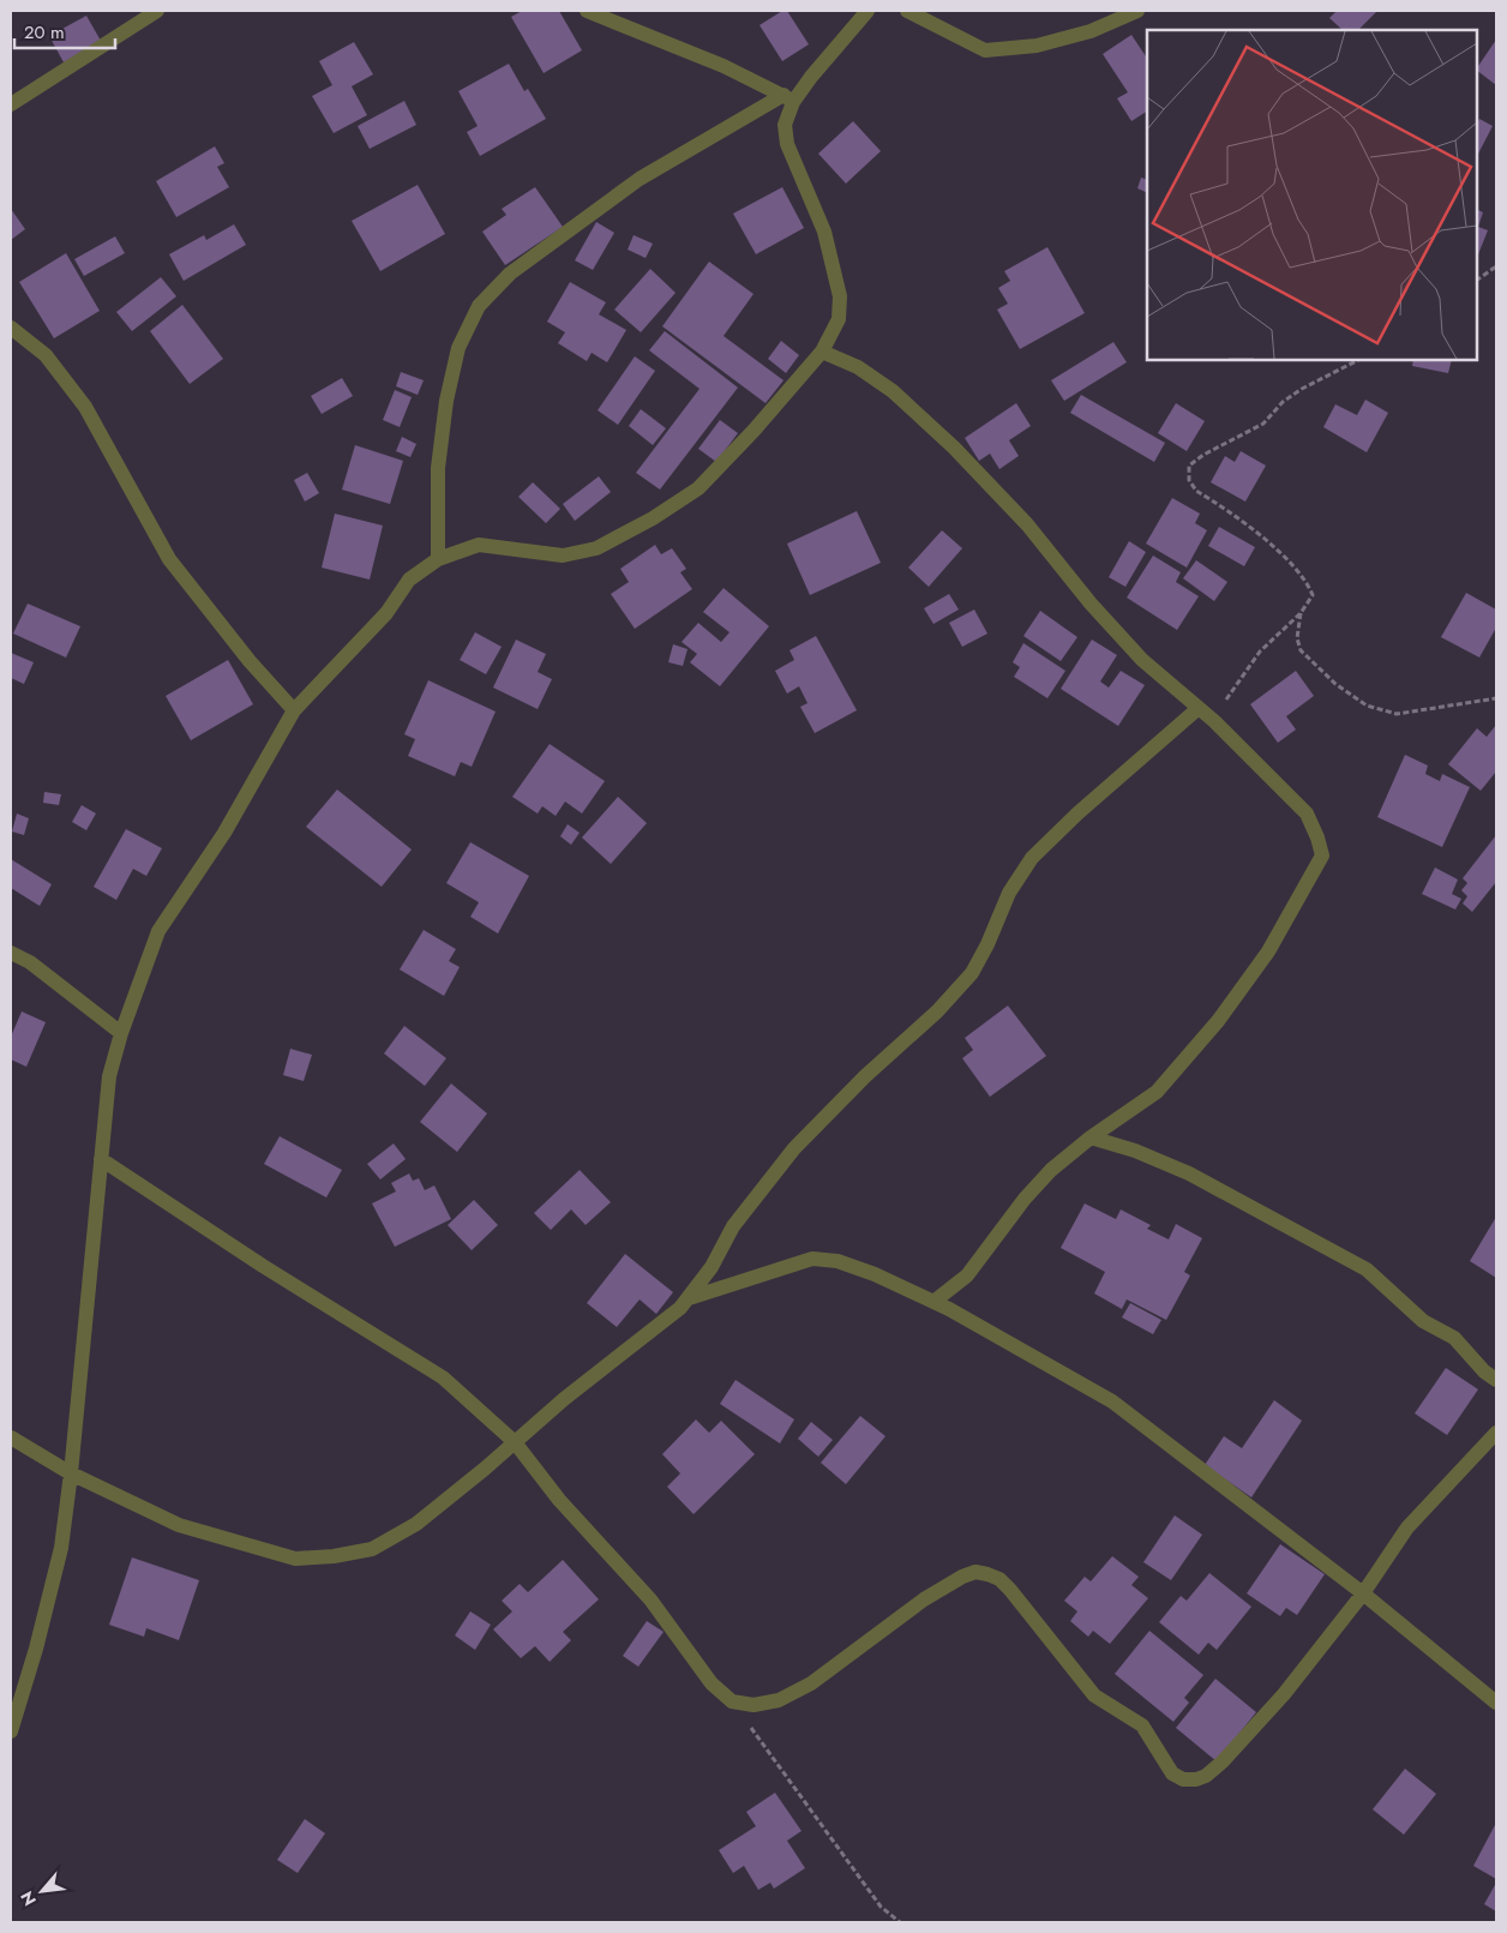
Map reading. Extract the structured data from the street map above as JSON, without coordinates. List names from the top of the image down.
{
  "scale_bar": "20 m",
  "north": "bottom left"
}
